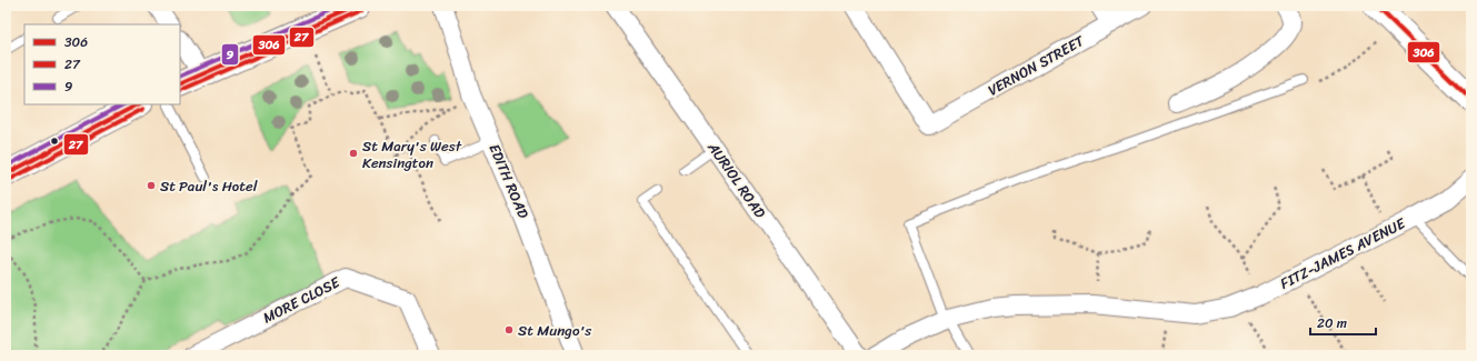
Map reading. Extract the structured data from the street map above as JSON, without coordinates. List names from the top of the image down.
{
  "streets": {
    "street": [
      "VERNON STREET",
      "AURIOL ROAD",
      "EDITH ROAD",
      "FITZ-JAMES AVENUE",
      "MORE CLOSE"
    ]
  },
  "places": ["St Mary's West Kensington", "St Paul's Hotel", "St Mungo's"],
  "lines": ["transit line 306", "transit line 9", "transit line 27"],
  "legend": ["306", "27", "9"],
  "scale_bar": "20 m"
}
